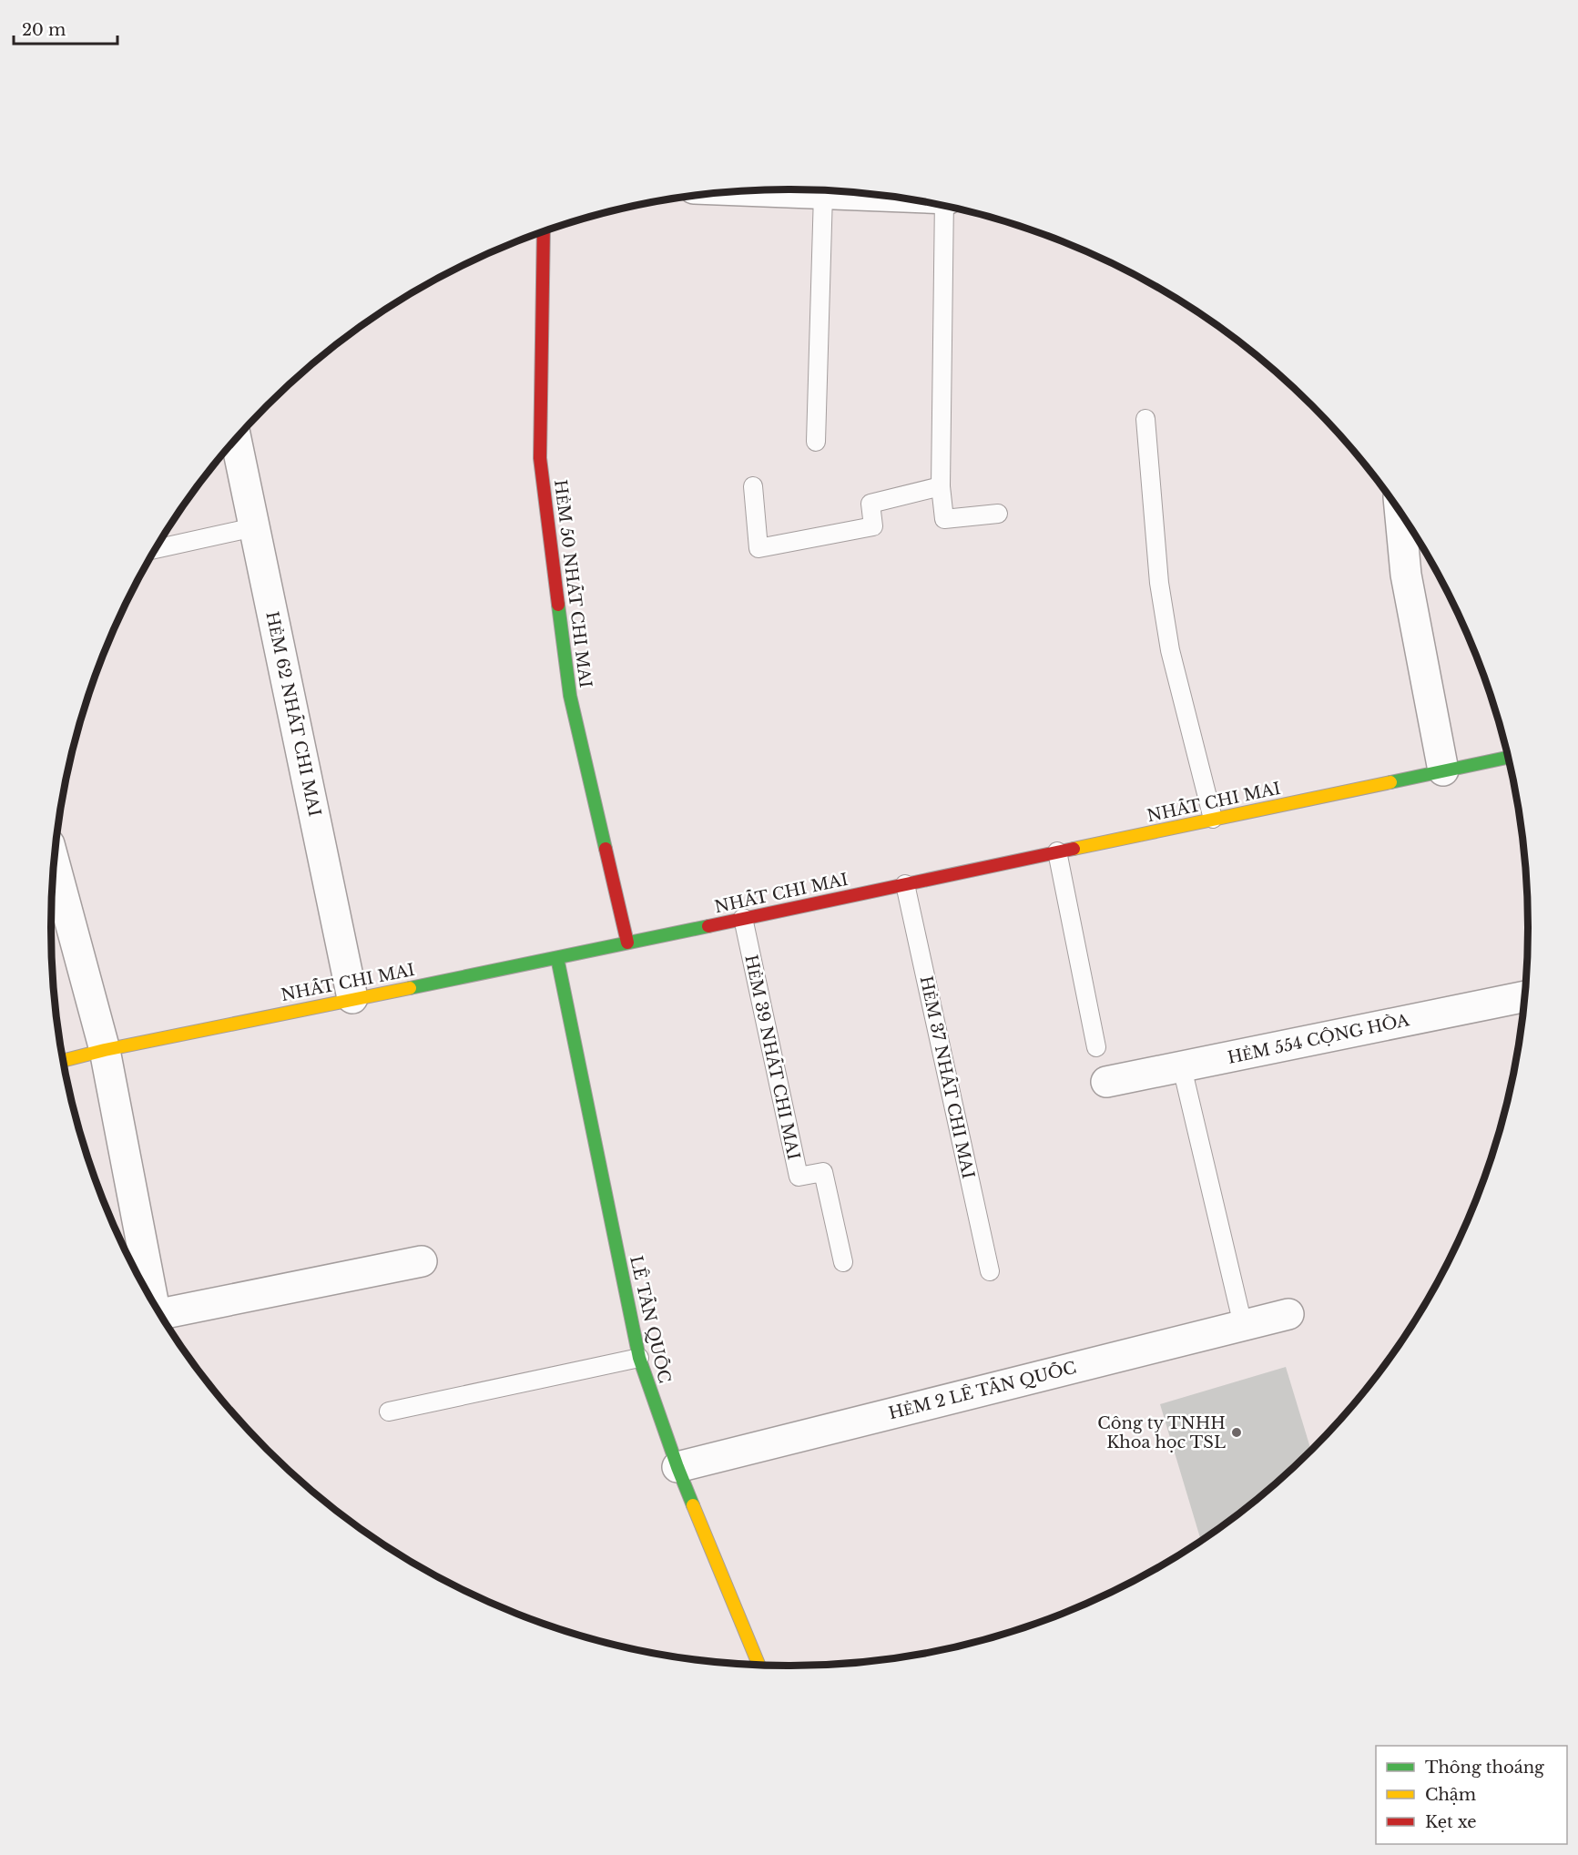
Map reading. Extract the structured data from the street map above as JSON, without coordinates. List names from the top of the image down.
{
  "streets": {
    "street": [
      "HẺM 50 NHẤT CHI MAI",
      "HẺM 62 NHẤT CHI MAI",
      "NHẤT CHI MAI",
      "HẺM 554 CỘNG HÒA",
      "LÊ TẤN QUỐC",
      "HẺM 2 LÊ TẤN QUỐC"
    ],
    "lane": ["HẺM 39 NHẤT CHI MAI", "HẺM 37 NHẤT CHI MAI"]
  },
  "crossings": [
    ["HẺM 50 NHẤT CHI MAI", "NHẤT CHI MAI"],
    ["HẺM 62 NHẤT CHI MAI", "NHẤT CHI MAI"],
    ["NHẤT CHI MAI", "HẺM 39 NHẤT CHI MAI"],
    ["NHẤT CHI MAI", "HẺM 37 NHẤT CHI MAI"],
    ["NHẤT CHI MAI", "LÊ TẤN QUỐC"],
    ["LÊ TẤN QUỐC", "HẺM 2 LÊ TẤN QUỐC"]
  ],
  "places": ["Công ty TNHH Khoa học TSL"],
  "legend": ["Thông thoáng", "Chậm", "Kẹt xe"],
  "scale_bar": "20 m"
}
